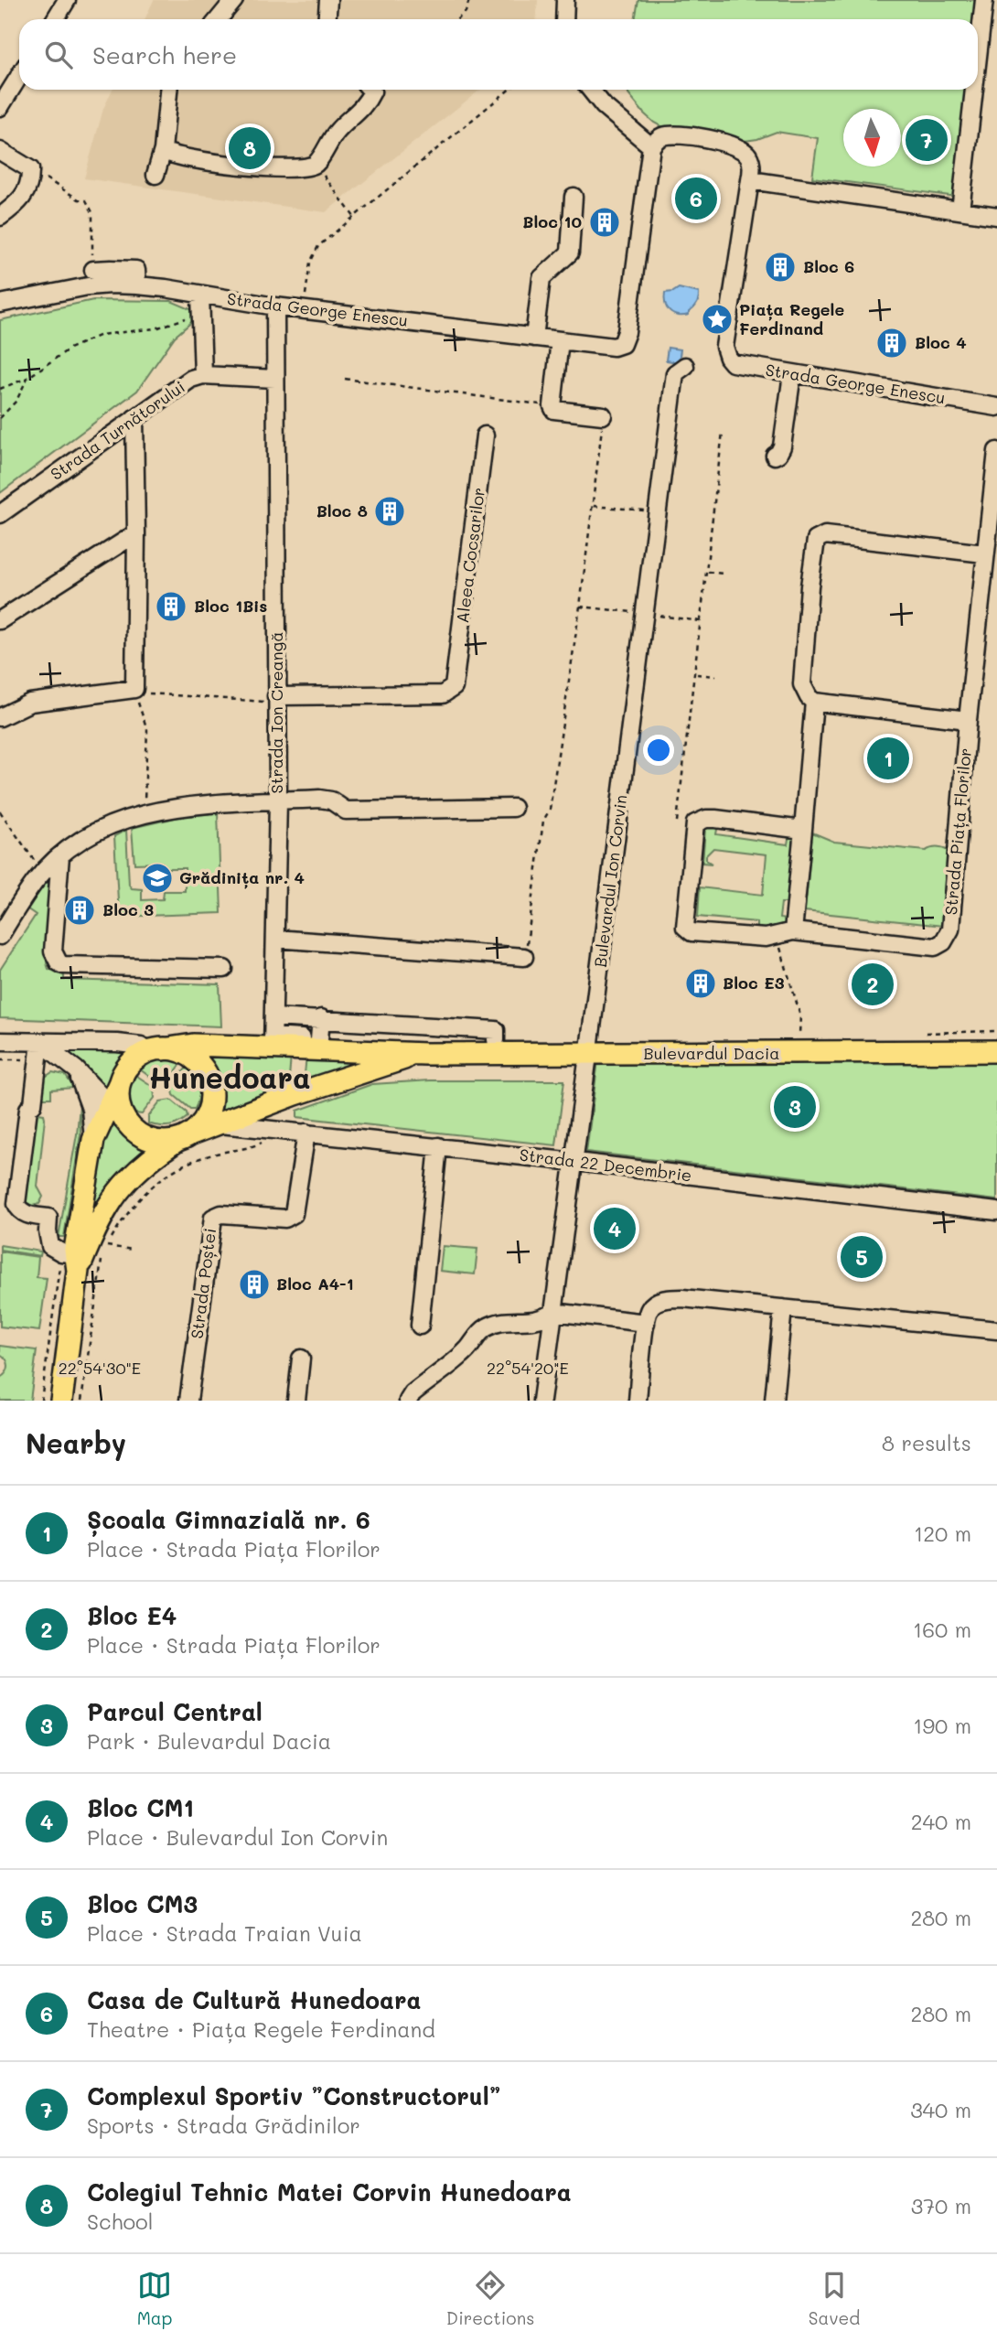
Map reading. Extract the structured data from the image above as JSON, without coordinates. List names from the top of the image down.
{
  "streets": {
    "main road": ["Bulevardul Dacia"],
    "street": [
      "Strada George Enescu",
      "Strada Turnătorului",
      "Aleea Cocsarilor",
      "Strada Ion Creangă",
      "Strada Piața Florilor",
      "Bulevardul Ion Corvin",
      "Strada 22 Decembrie",
      "Strada Poștei"
    ]
  },
  "crossings": [
    ["Strada George Enescu", "Strada Turnătorului"],
    ["Strada George Enescu", "Strada Ion Creangă"],
    ["Aleea Cocsarilor", "Strada Ion Creangă"],
    ["Strada Ion Creangă", "Bulevardul Dacia"],
    ["Bulevardul Ion Corvin", "Bulevardul Dacia"],
    ["Bulevardul Ion Corvin", "Strada 22 Decembrie"],
    ["Bulevardul Dacia", "Strada 22 Decembrie"],
    ["Strada 22 Decembrie", "Strada Poștei"]
  ],
  "districts": ["Hunedoara"],
  "places": {
    "building": [
      "Bloc 10",
      "Bloc 6",
      "Bloc 4",
      "Bloc 8",
      "Bloc 1Bis",
      "Bloc 3",
      "Bloc E3",
      "Bloc A4-1"
    ],
    "place": ["Piața Regele Ferdinand"],
    "school or university": ["Grădinița nr. 4"]
  },
  "north": "bottom",
  "page": {
    "search": "Search here",
    "pins": [
      "7",
      "8",
      "6",
      "1",
      "2",
      "3",
      "4",
      "5"
    ],
    "heading": ["Nearby", "8 results"],
    "list": [
      {
        "mark": "1",
        "name": "Școala Gimnazială nr. 6",
        "note": "Place · Strada Piața Florilor",
        "value": "120 m"
      },
      {
        "mark": "2",
        "name": "Bloc E4",
        "note": "Place · Strada Piața Florilor",
        "value": "160 m"
      },
      {
        "mark": "3",
        "name": "Parcul Central",
        "note": "Park · Bulevardul Dacia",
        "value": "190 m"
      },
      {
        "mark": "4",
        "name": "Bloc CM1",
        "note": "Place · Bulevardul Ion Corvin",
        "value": "240 m"
      },
      {
        "mark": "5",
        "name": "Bloc CM3",
        "note": "Place · Strada Traian Vuia",
        "value": "280 m"
      },
      {
        "mark": "6",
        "name": "Casa de Cultură Hunedoara",
        "note": "Theatre · Piața Regele Ferdinand",
        "value": "280 m"
      },
      {
        "mark": "7",
        "name": "Complexul Sportiv ”Constructorul”",
        "note": "Sports · Strada Grădinilor",
        "value": "340 m"
      },
      {
        "mark": "8",
        "name": "Colegiul Tehnic Matei Corvin Hunedoara",
        "note": "School",
        "value": "370 m"
      }
    ],
    "nav": ["Map", "Directions", "Saved"]
  },
  "coordinates": ["22°54'30\"E", "22°54'20\"E"]
}
